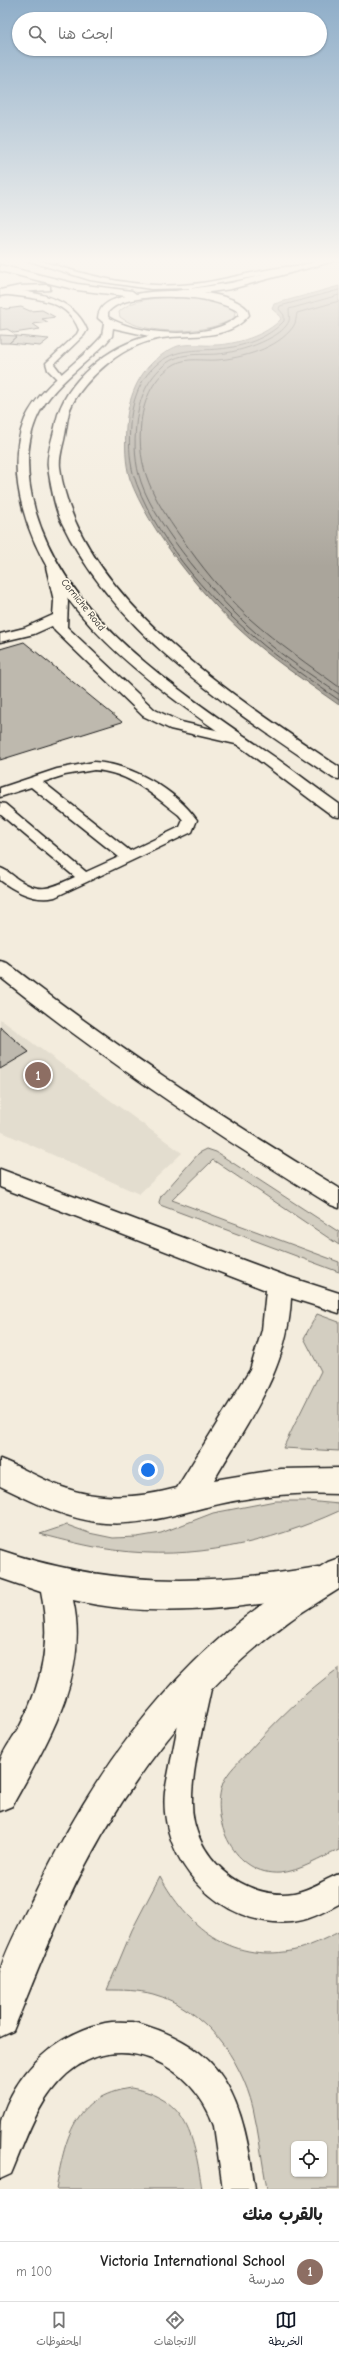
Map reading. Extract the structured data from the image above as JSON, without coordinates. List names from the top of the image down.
{
  "streets": {
    "main road": ["Corniche Road"]
  },
  "page": {
    "search": "ابحث هنا",
    "pins": "1",
    "heading": "بالقرب منك",
    "list": [
      {
        "mark": "1",
        "name": "Victoria International School",
        "note": "مدرسة",
        "value": "100 m"
      }
    ],
    "nav": ["الخريطة", "الاتجاهات", "المحفوظات"]
  }
}
